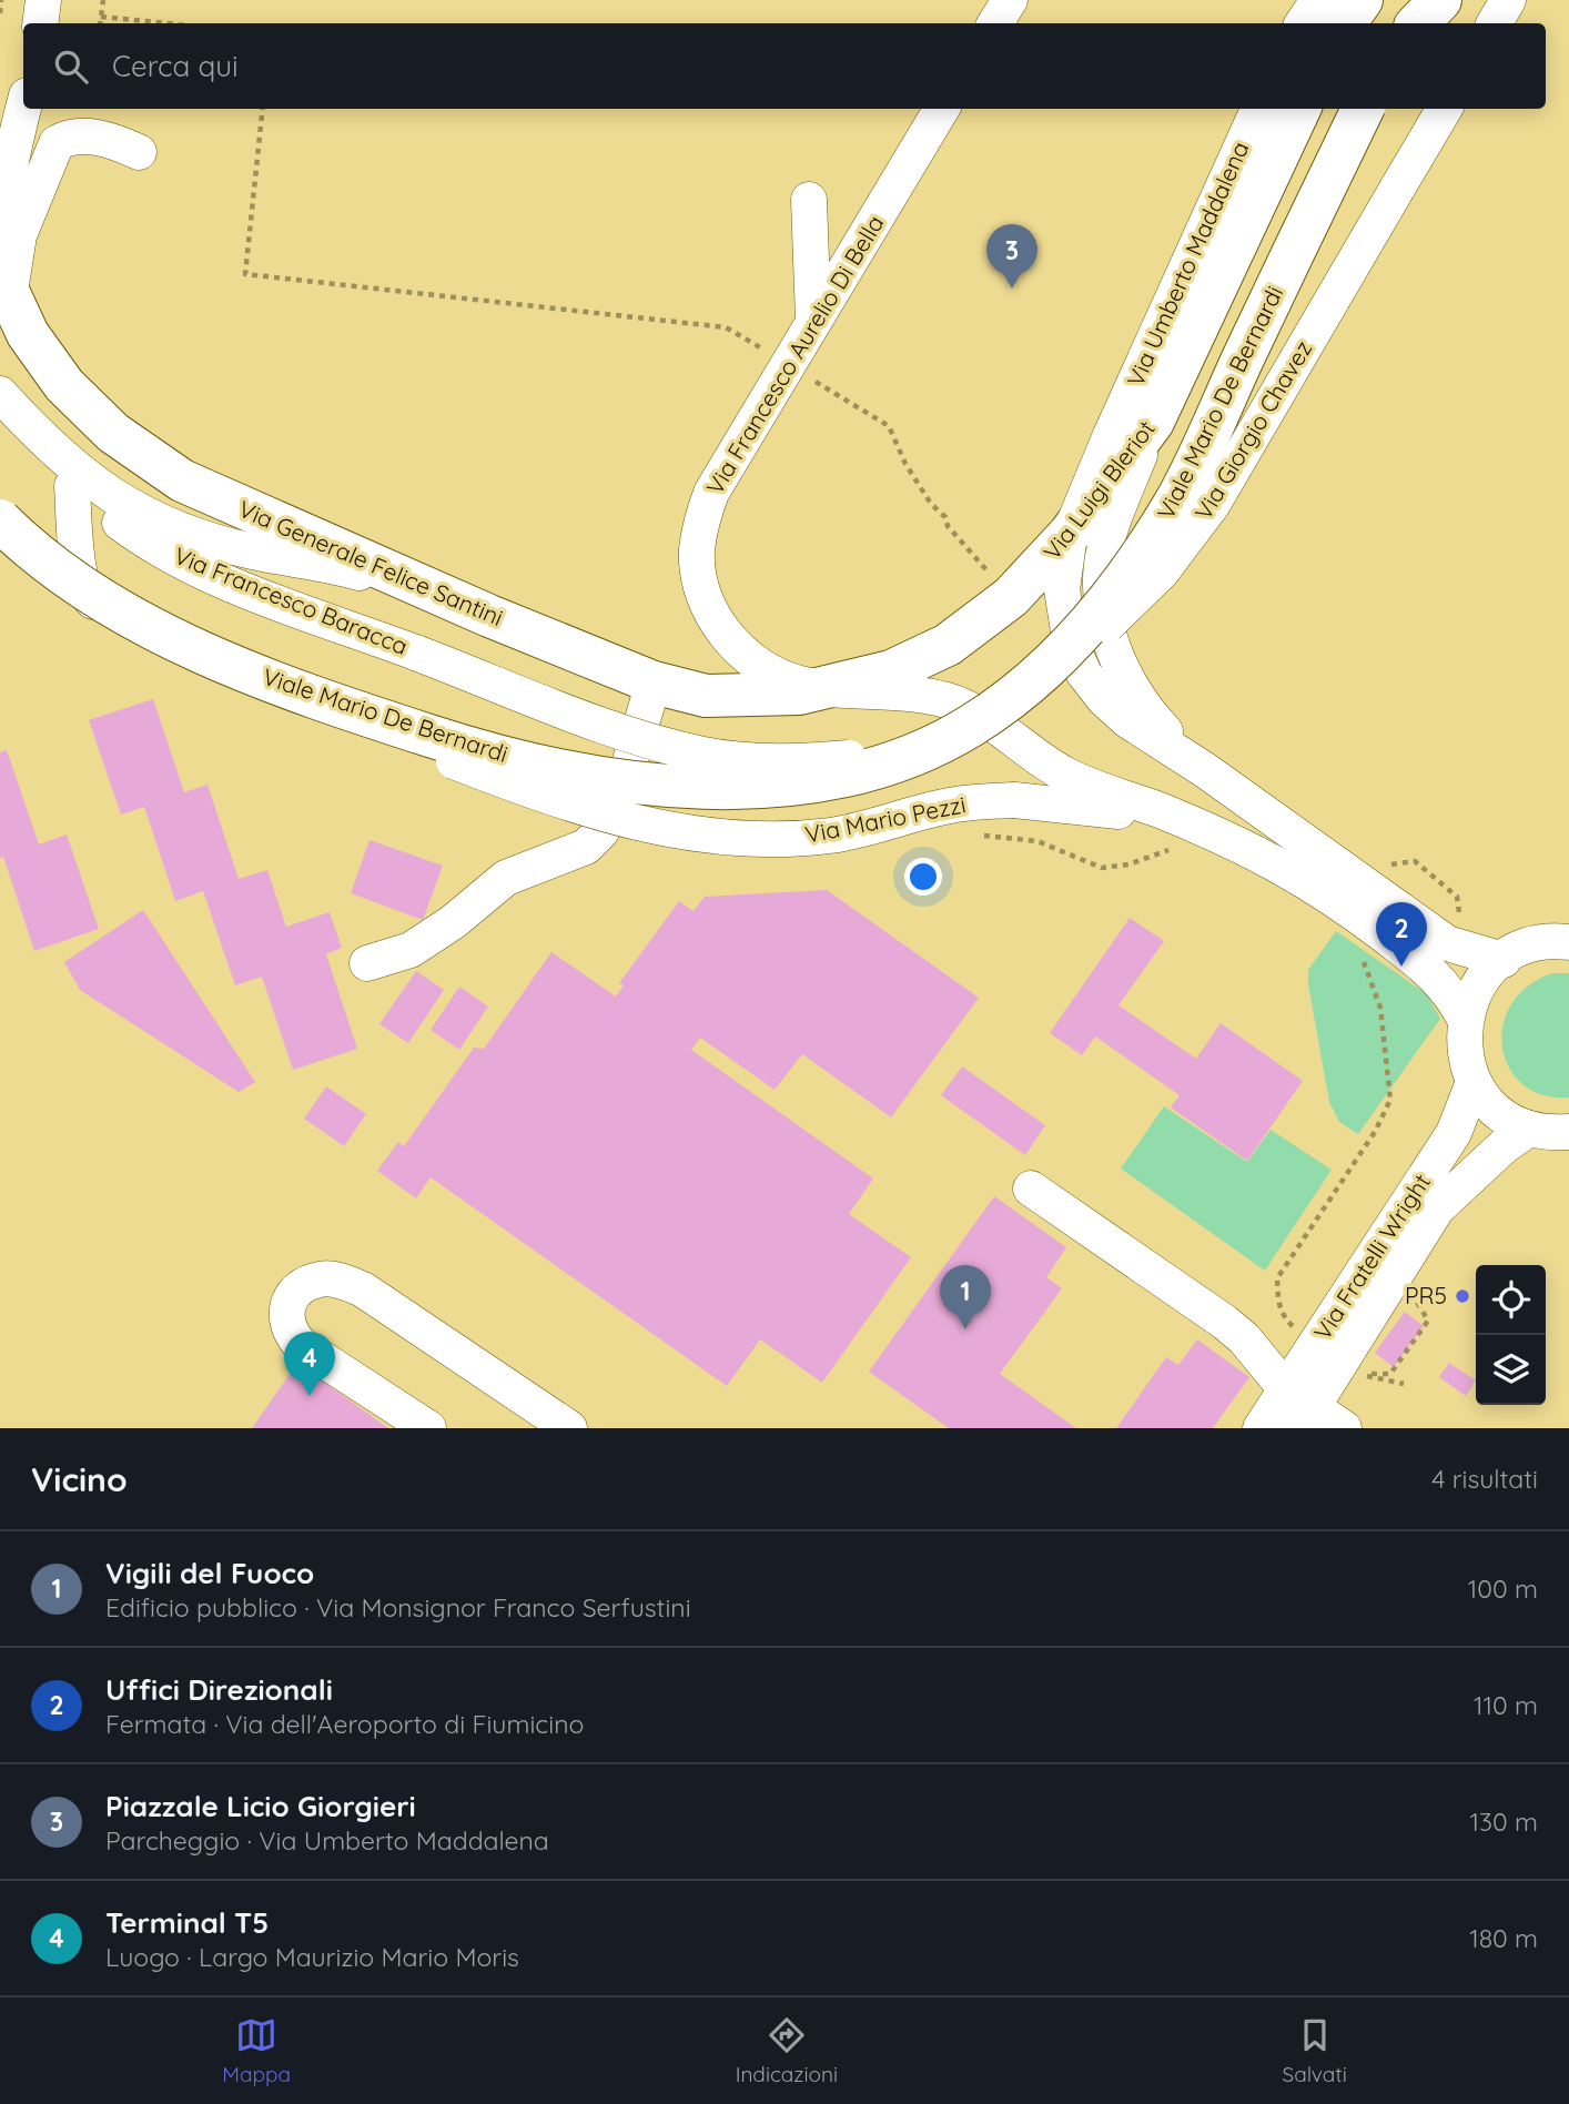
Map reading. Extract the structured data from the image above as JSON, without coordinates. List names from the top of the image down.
{
  "streets": {
    "main road": ["Viale Mario De Bernardi", "Via Luigi Bleriot", "Via Generale Felice Santini"],
    "street": [
      "Via Umberto Maddalena",
      "Via Francesco Aurelio Di Bella",
      "Via Giorgio Chavez",
      "Via Francesco Baracca",
      "Via Mario Pezzi",
      "Via Fratelli Wright"
    ]
  },
  "crossings": [
    ["Via Umberto Maddalena", "Via Luigi Bleriot"],
    ["Via Francesco Aurelio Di Bella", "Via Luigi Bleriot"],
    ["Via Francesco Aurelio Di Bella", "Via Generale Felice Santini"],
    ["Via Francesco Aurelio Di Bella", "Via Mario Pezzi"],
    ["Viale Mario De Bernardi", "Via Giorgio Chavez"],
    ["Viale Mario De Bernardi", "Via Francesco Baracca"],
    ["Viale Mario De Bernardi", "Via Mario Pezzi"],
    ["Via Luigi Bleriot", "Via Generale Felice Santini"]
  ],
  "places": ["PR5"],
  "page": {
    "search": "Cerca qui",
    "pins": [
      "3",
      "2",
      "1",
      "4"
    ],
    "heading": ["Vicino", "4 risultati"],
    "list": [
      {
        "mark": "1",
        "name": "Vigili del Fuoco",
        "note": "Edificio pubblico · Via Monsignor Franco Serfustini",
        "value": "100 m"
      },
      {
        "mark": "2",
        "name": "Uffici Direzionali",
        "note": "Fermata · Via dell'Aeroporto di Fiumicino",
        "value": "110 m"
      },
      {
        "mark": "3",
        "name": "Piazzale Licio Giorgieri",
        "note": "Parcheggio · Via Umberto Maddalena",
        "value": "130 m"
      },
      {
        "mark": "4",
        "name": "Terminal T5",
        "note": "Luogo · Largo Maurizio Mario Moris",
        "value": "180 m"
      }
    ],
    "nav": ["Mappa", "Indicazioni", "Salvati"]
  }
}
